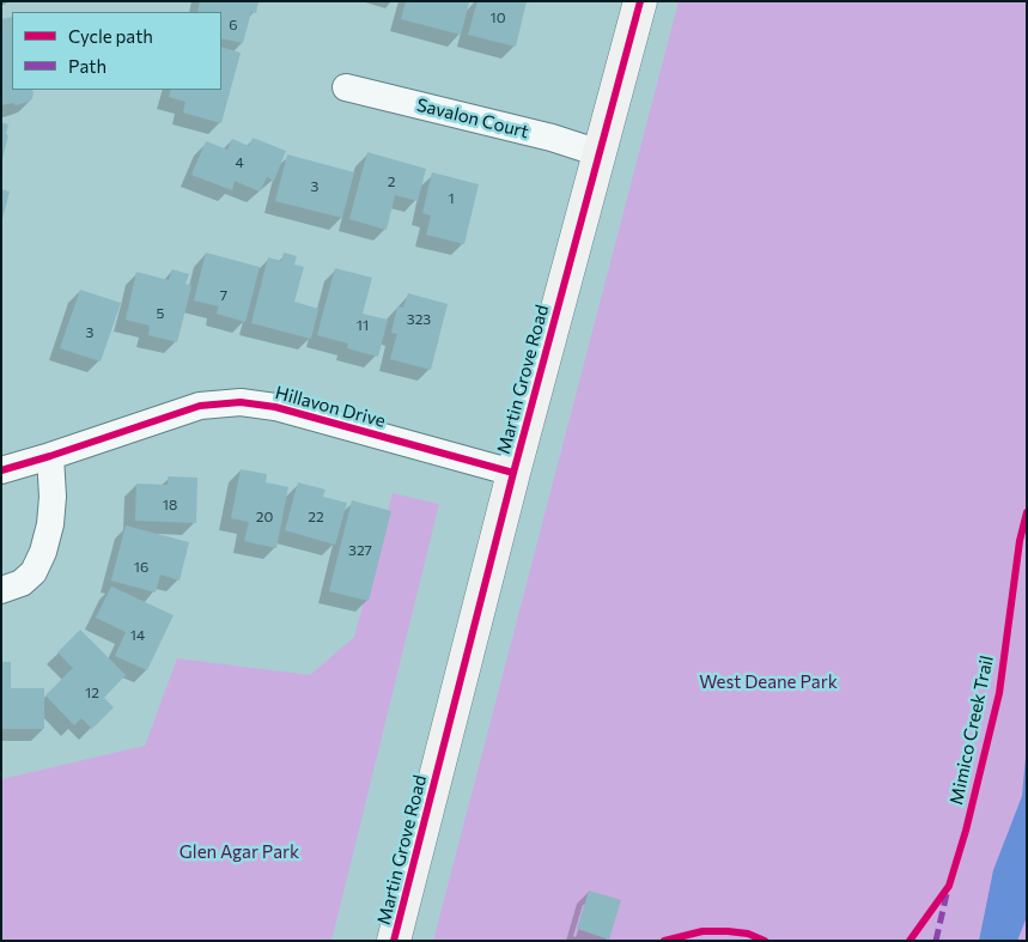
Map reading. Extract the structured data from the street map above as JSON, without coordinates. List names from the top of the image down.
{
  "streets": {
    "main road": ["Martin Grove Road"],
    "street": ["Savalon Court", "Hillavon Drive"],
    "cycle path": ["Mimico Creek Trail"]
  },
  "crossings": [
    ["Savalon Court", "Martin Grove Road"],
    ["Martin Grove Road", "Hillavon Drive"]
  ],
  "parks": ["West Deane Park", "Glen Agar Park"],
  "house_numbers": [
    "10",
    "6",
    "4",
    "2",
    "3",
    "1",
    "7",
    "5",
    "323",
    "11",
    "3",
    "18",
    "20",
    "22",
    "327",
    "16",
    "14",
    "12"
  ],
  "legend": ["Cycle path", "Path"]
}
